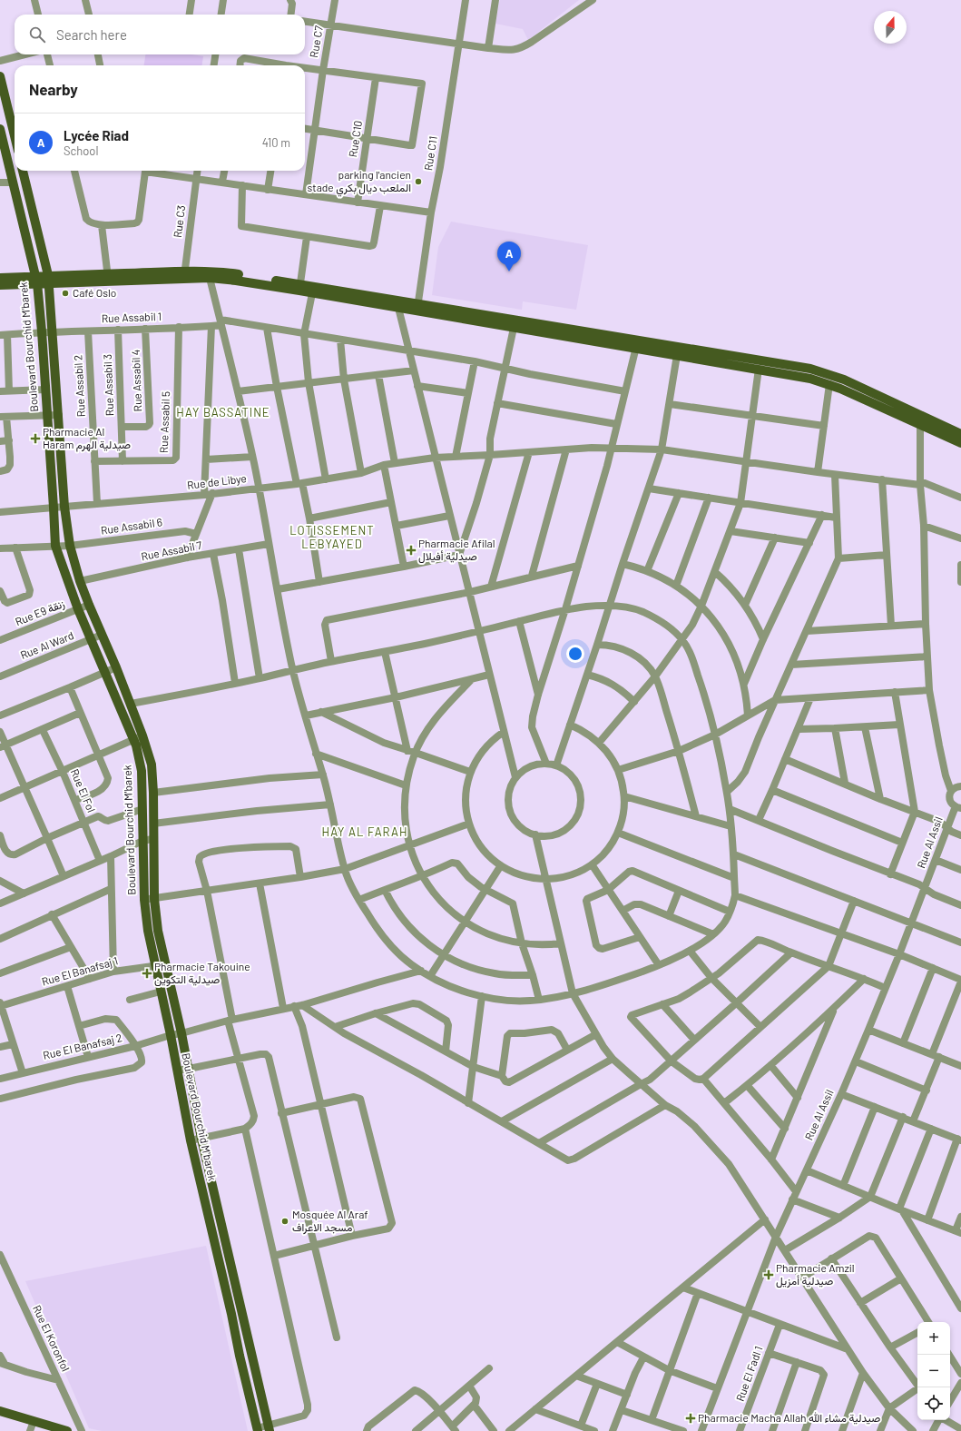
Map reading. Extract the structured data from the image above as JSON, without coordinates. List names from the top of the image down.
{
  "streets": {
    "main road": ["Boulevard Bourchid M'barek"],
    "street": [
      "Rue C7",
      "Rue C10",
      "Rue C11",
      "Rue C3",
      "Rue Assabil 1",
      "Rue Assabil 4",
      "Rue Assabil 3",
      "Rue Assabil 2",
      "Rue Assabil 5",
      "Rue de Libye",
      "Rue Assabil 6",
      "Rue Assabil 7",
      "Rue E9 زنقة",
      "Rue Al Ward",
      "Rue El Fol",
      "Rue Al Assil",
      "Rue El Banafsaj 1",
      "Rue El Banafsaj 2",
      "Rue El Koronfol",
      "Rue El Fadl 1"
    ]
  },
  "crossings": [
    ["Rue Assabil 1", "Boulevard Bourchid M'barek"],
    ["Rue Assabil 1", "Rue Assabil 4"],
    ["Rue Assabil 1", "Rue Assabil 3"],
    ["Rue Assabil 1", "Rue Assabil 2"],
    ["Rue Assabil 1", "Rue Assabil 5"],
    ["Boulevard Bourchid M'barek", "Rue de Libye"],
    ["Boulevard Bourchid M'barek", "Rue Assabil 6"],
    ["Boulevard Bourchid M'barek", "Rue Assabil 7"],
    ["Boulevard Bourchid M'barek", "Rue E9 زنقة"],
    ["Boulevard Bourchid M'barek", "Rue Al Ward"],
    ["Boulevard Bourchid M'barek", "Rue El Banafsaj 1"],
    ["Boulevard Bourchid M'barek", "Rue El Banafsaj 2"],
    ["Rue Assabil 4", "Rue Assabil 3"],
    ["Rue Assabil 3", "Rue Assabil 5"],
    ["Rue Assabil 2", "Rue Assabil 5"],
    ["Rue Assabil 2", "Rue de Libye"]
  ],
  "districts": ["HAY BASSATINE", "LOTISSEMENT LEBYAYED", "HAY AL FARAH"],
  "places": {
    "other": ["parking l'ancien stade الملعب ديال بكري", "Café Oslo", "Mosquée Al Araf مسجد الاعراف"],
    "health": [
      "Pharmacie Al Haram صيدلية الهرم",
      "Pharmacie Afilal صيدلية أفيلال",
      "Pharmacie Takouine صيدلية التكوين",
      "Pharmacie Amzil صيدلية أمزيل",
      "Pharmacie Macha Allah صيدلية مشاء الله"
    ]
  },
  "north": "top",
  "page": {
    "search": "Search here",
    "heading": "Nearby",
    "list": [
      {
        "mark": "A",
        "name": "Lycée Riad",
        "note": "School",
        "value": "410 m"
      }
    ],
    "pins": "A",
    "map_buttons": ["+", "−"]
  }
}
